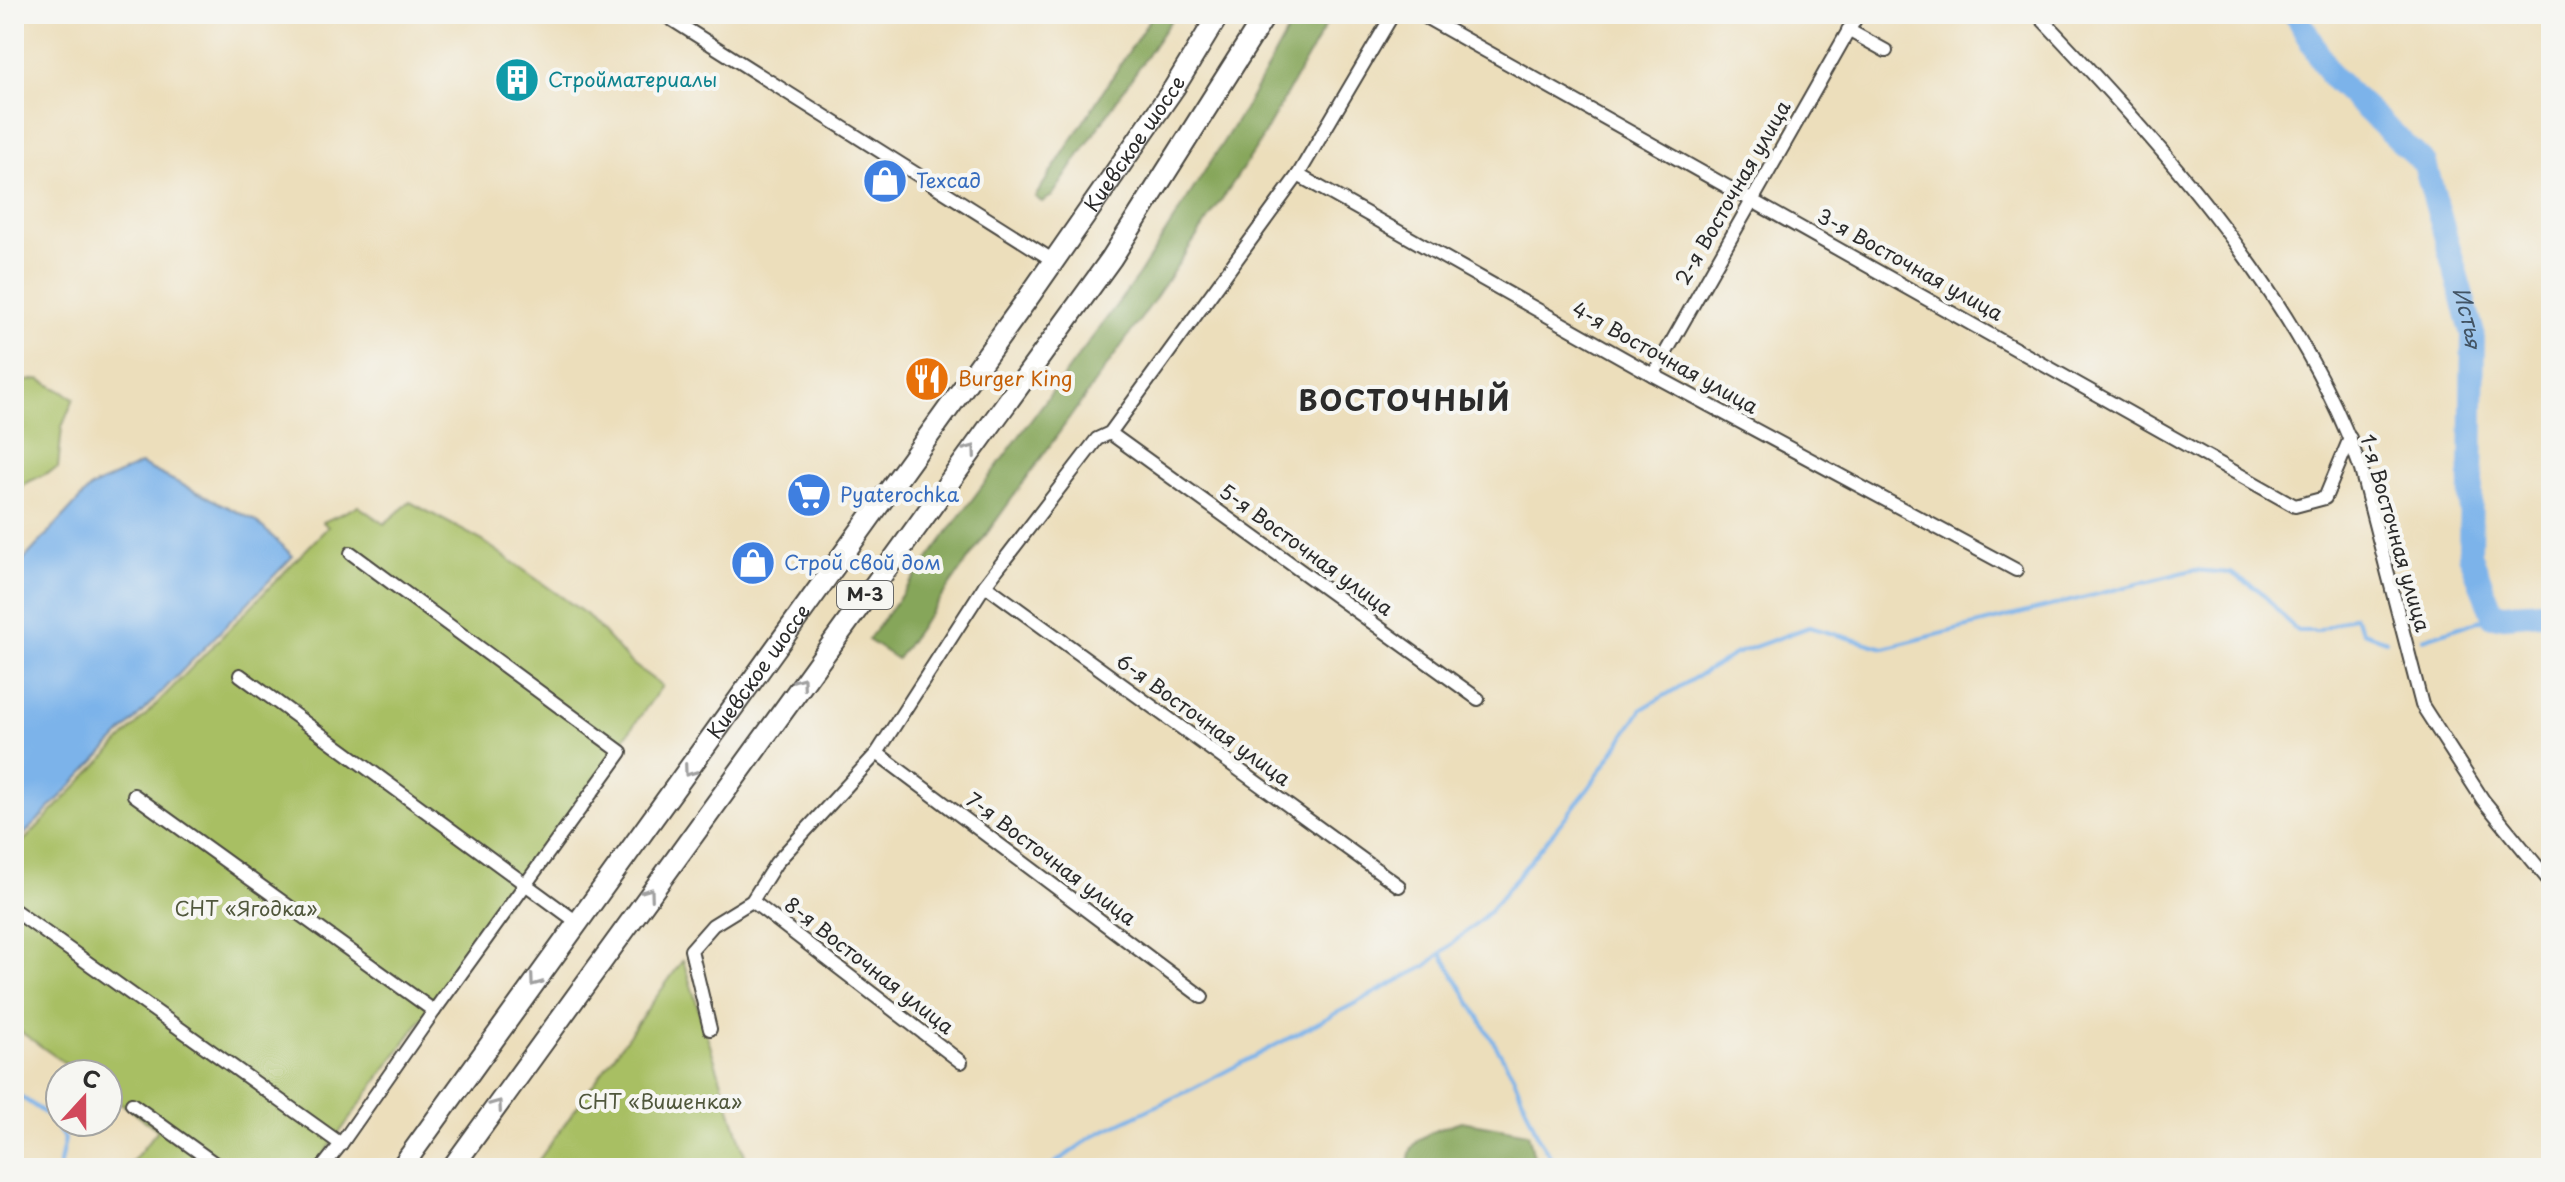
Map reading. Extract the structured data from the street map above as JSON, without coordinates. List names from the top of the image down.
{
  "streets": {
    "highway": ["Киевское шоссе", "М-3"],
    "street": [
      "2-я Восточная улица",
      "3-я Восточная улица",
      "4-я Восточная улица",
      "1-я Восточная улица",
      "5-я Восточная улица",
      "6-я Восточная улица",
      "7-я Восточная улица",
      "8-я Восточная улица"
    ]
  },
  "crossings": [
    ["2-я Восточная улица", "3-я Восточная улица"],
    ["2-я Восточная улица", "4-я Восточная улица"],
    ["3-я Восточная улица", "1-я Восточная улица"]
  ],
  "districts": ["ВОСТОЧНЫЙ"],
  "water": ["Истья"],
  "parks": ["СНТ «Ягодка»", "СНТ «Вишенка»"],
  "places": {
    "building": ["Стройматериалы"],
    "shop": ["Техсад", "Строй свой дом"],
    "restaurant": ["Burger King"],
    "supermarket": ["Pyaterochka"]
  },
  "north": "top"
}
